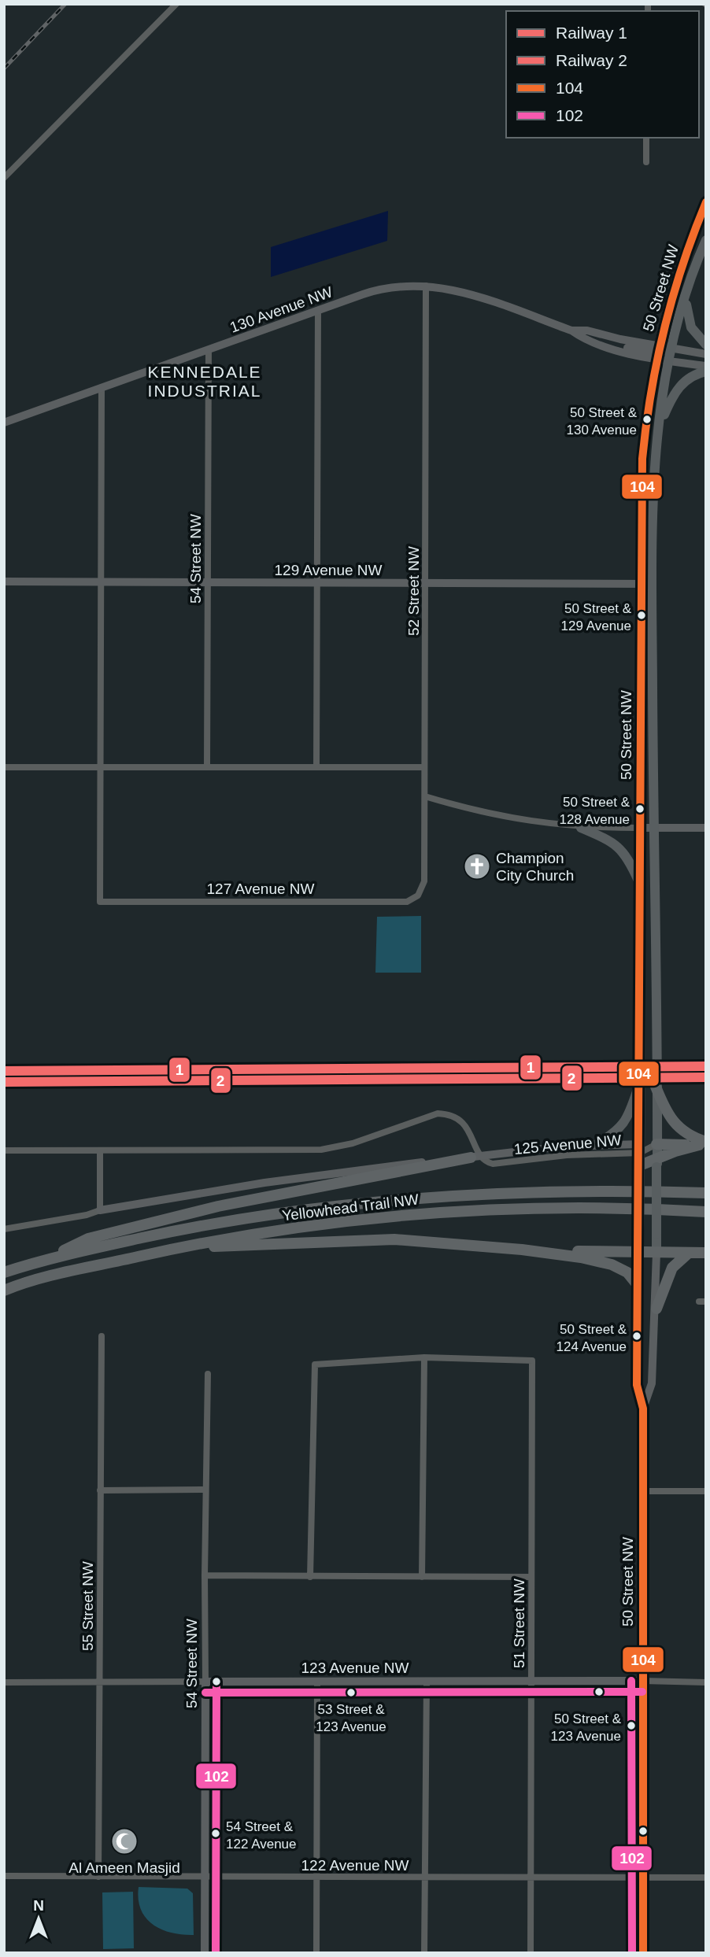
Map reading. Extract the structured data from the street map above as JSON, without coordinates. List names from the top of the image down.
{
  "streets": {
    "highway": ["Yellowhead Trail NW"],
    "main road": ["50 Street NW"],
    "street": [
      "130 Avenue NW",
      "54 Street NW",
      "129 Avenue NW",
      "52 Street NW",
      "127 Avenue NW",
      "125 Avenue NW",
      "55 Street NW",
      "51 Street NW",
      "123 Avenue NW",
      "122 Avenue NW"
    ]
  },
  "crossings": [
    ["50 Street NW", "130 Avenue NW"],
    ["50 Street NW", "129 Avenue NW"],
    ["50 Street NW", "125 Avenue NW"],
    ["50 Street NW", "123 Avenue NW"],
    ["50 Street NW", "122 Avenue NW"],
    ["130 Avenue NW", "54 Street NW"],
    ["130 Avenue NW", "52 Street NW"],
    ["54 Street NW", "129 Avenue NW"],
    ["54 Street NW", "123 Avenue NW"],
    ["54 Street NW", "122 Avenue NW"],
    ["129 Avenue NW", "52 Street NW"],
    ["52 Street NW", "127 Avenue NW"],
    ["55 Street NW", "123 Avenue NW"],
    ["55 Street NW", "122 Avenue NW"],
    ["51 Street NW", "123 Avenue NW"],
    ["51 Street NW", "122 Avenue NW"]
  ],
  "districts": ["KENNEDALE INDUSTRIAL"],
  "places": {
    "other": [
      "50 Street & 130 Avenue",
      "50 Street & 129 Avenue",
      "50 Street & 128 Avenue",
      "50 Street & 124 Avenue",
      "53 Street & 123 Avenue",
      "50 Street & 123 Avenue",
      "54 Street & 122 Avenue"
    ],
    "church": ["Champion City Church"],
    "mosque": ["Al Ameen Masjid"]
  },
  "lines": [
    "transit line 104",
    "rail line 1",
    "rail line 2",
    "transit line 102"
  ],
  "legend": [
    "Railway 1",
    "Railway 2",
    "104",
    "102"
  ],
  "north": "top"
}
